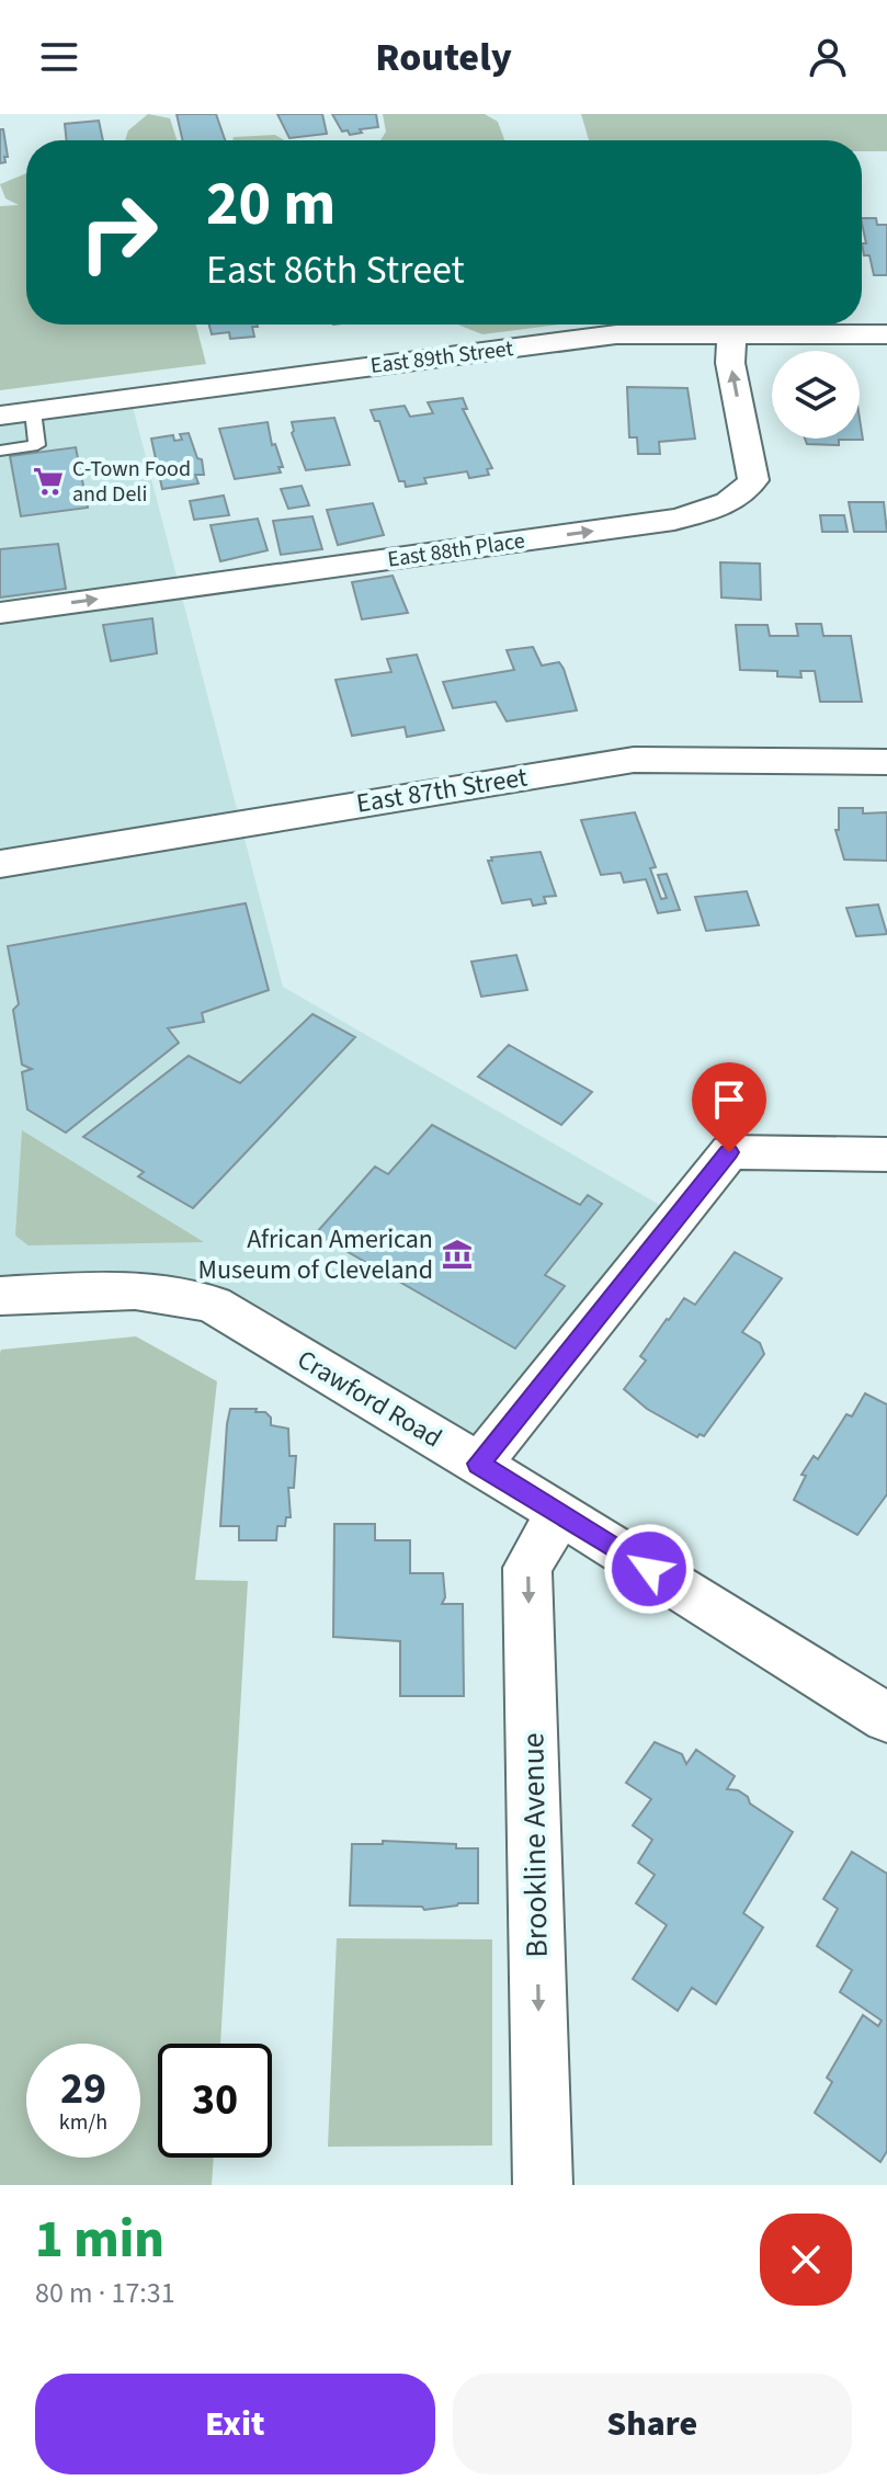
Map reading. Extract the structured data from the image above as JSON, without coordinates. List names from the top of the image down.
{
  "streets": {
    "street": [
      "East 89th Street",
      "East 88th Place",
      "East 87th Street",
      "Crawford Road",
      "Brookline Avenue"
    ]
  },
  "crossings": [
    ["East 89th Street", "East 88th Place"],
    ["Crawford Road", "Brookline Avenue"]
  ],
  "one_way": ["East 88th Place", "Brookline Avenue"],
  "places": {
    "supermarket": ["C-Town Food and Deli"],
    "museum": ["African American Museum of Cleveland"]
  },
  "page": {
    "header": "Routely",
    "turn": ["20 m", "East 86th Street"],
    "speed": "29 km/h",
    "limit": "30",
    "heading": ["1 min", "80 m · 17:31"],
    "buttons": ["Exit", "Share"]
  }
}
